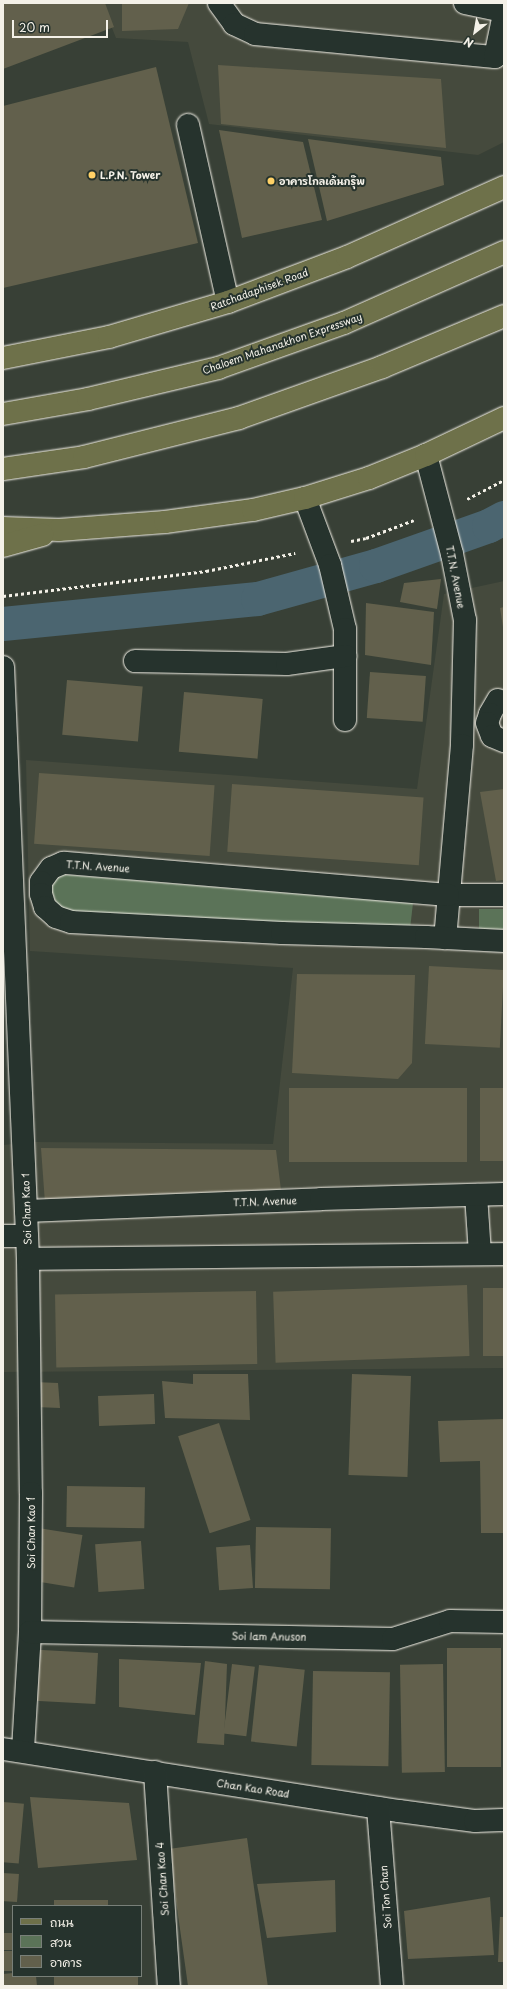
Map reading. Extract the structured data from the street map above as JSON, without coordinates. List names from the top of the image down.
{
  "streets": {
    "main road": ["Ratchadaphisek Road", "Chaloem Mahanakhon Expressway"],
    "street": [
      "T.T.N. Avenue",
      "Soi Chan Kao 1",
      "Soi Iam Anuson",
      "Chan Kao Road",
      "Soi Chan Kao 4",
      "Soi Ton Chan"
    ]
  },
  "crossings": [
    ["T.T.N. Avenue", "Soi Chan Kao 1"],
    ["Soi Chan Kao 1", "Soi Iam Anuson"],
    ["Soi Chan Kao 1", "Chan Kao Road"],
    ["Chan Kao Road", "Soi Chan Kao 4"],
    ["Chan Kao Road", "Soi Ton Chan"]
  ],
  "places": ["L.P.N. Tower", "อาคารโกลเด้นกรุ๊พ"],
  "legend": ["ถนน", "สวน", "อาคาร"],
  "scale_bar": "20 m",
  "north": "bottom left"
}
